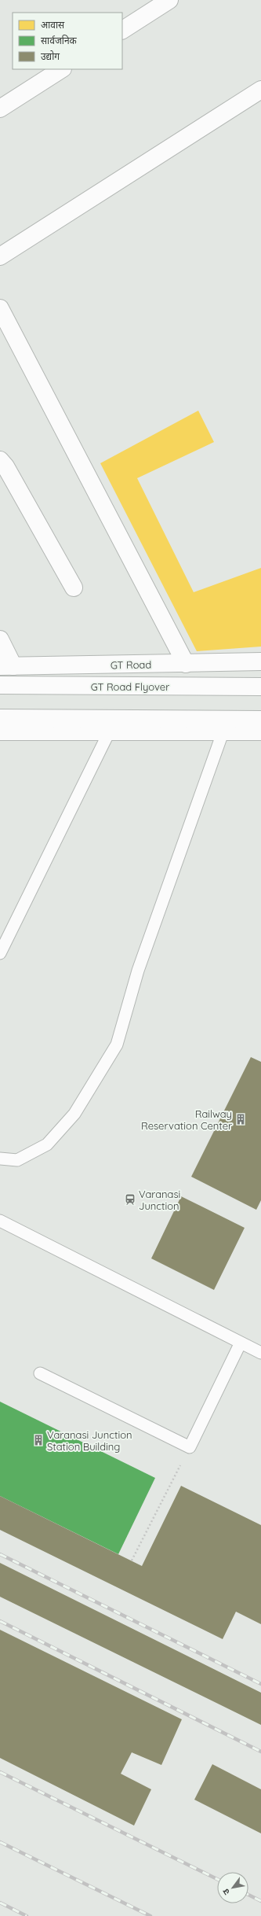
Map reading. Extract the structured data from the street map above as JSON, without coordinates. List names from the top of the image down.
{
  "streets": {
    "main road": ["GT Road", "GT Road Flyover"]
  },
  "places": {
    "building": ["Railway Reservation Center", "Varanasi Junction Station Building"],
    "station": ["Varanasi Junction"]
  },
  "legend": ["आवास", "सार्वजनिक", "उद्योग"],
  "north": "bottom left"
}
